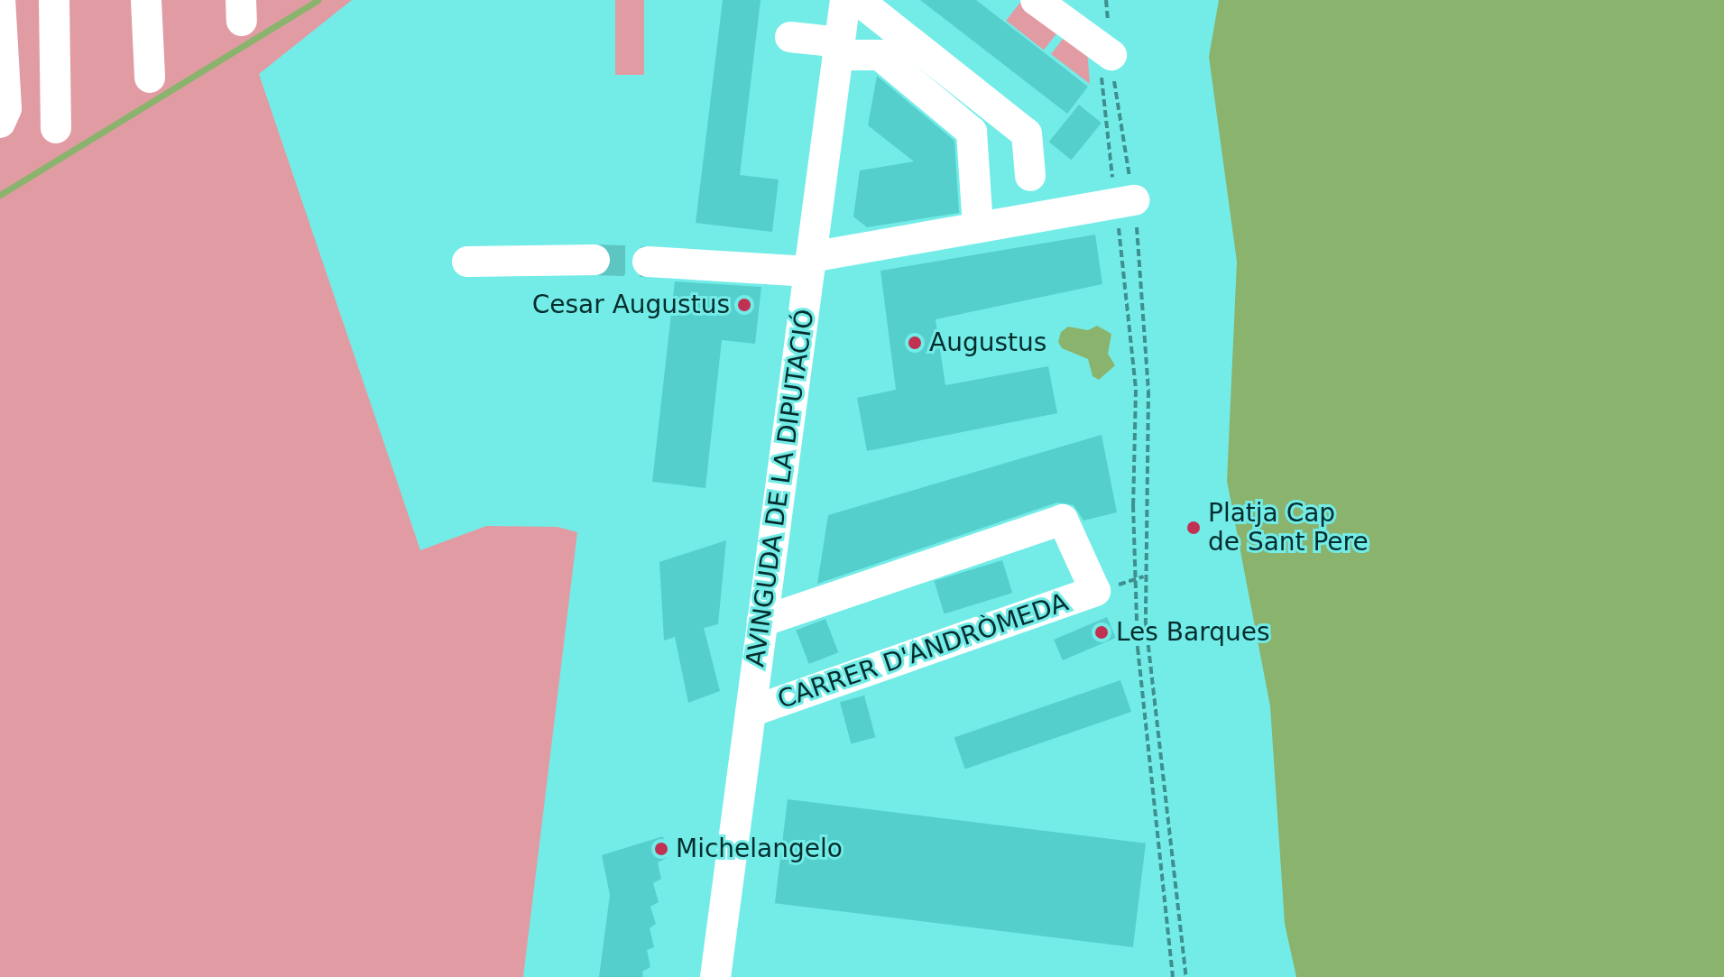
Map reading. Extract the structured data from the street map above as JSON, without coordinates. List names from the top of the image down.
{
  "streets": {
    "street": ["AVINGUDA DE LA DIPUTACIÓ", "CARRER D'ANDRÒMEDA"]
  },
  "crossings": [
    ["AVINGUDA DE LA DIPUTACIÓ", "CARRER D'ANDRÒMEDA"]
  ],
  "places": [
    "Cesar Augustus",
    "Augustus",
    "Platja Cap de Sant Pere",
    "Les Barques",
    "Michelangelo"
  ]
}
